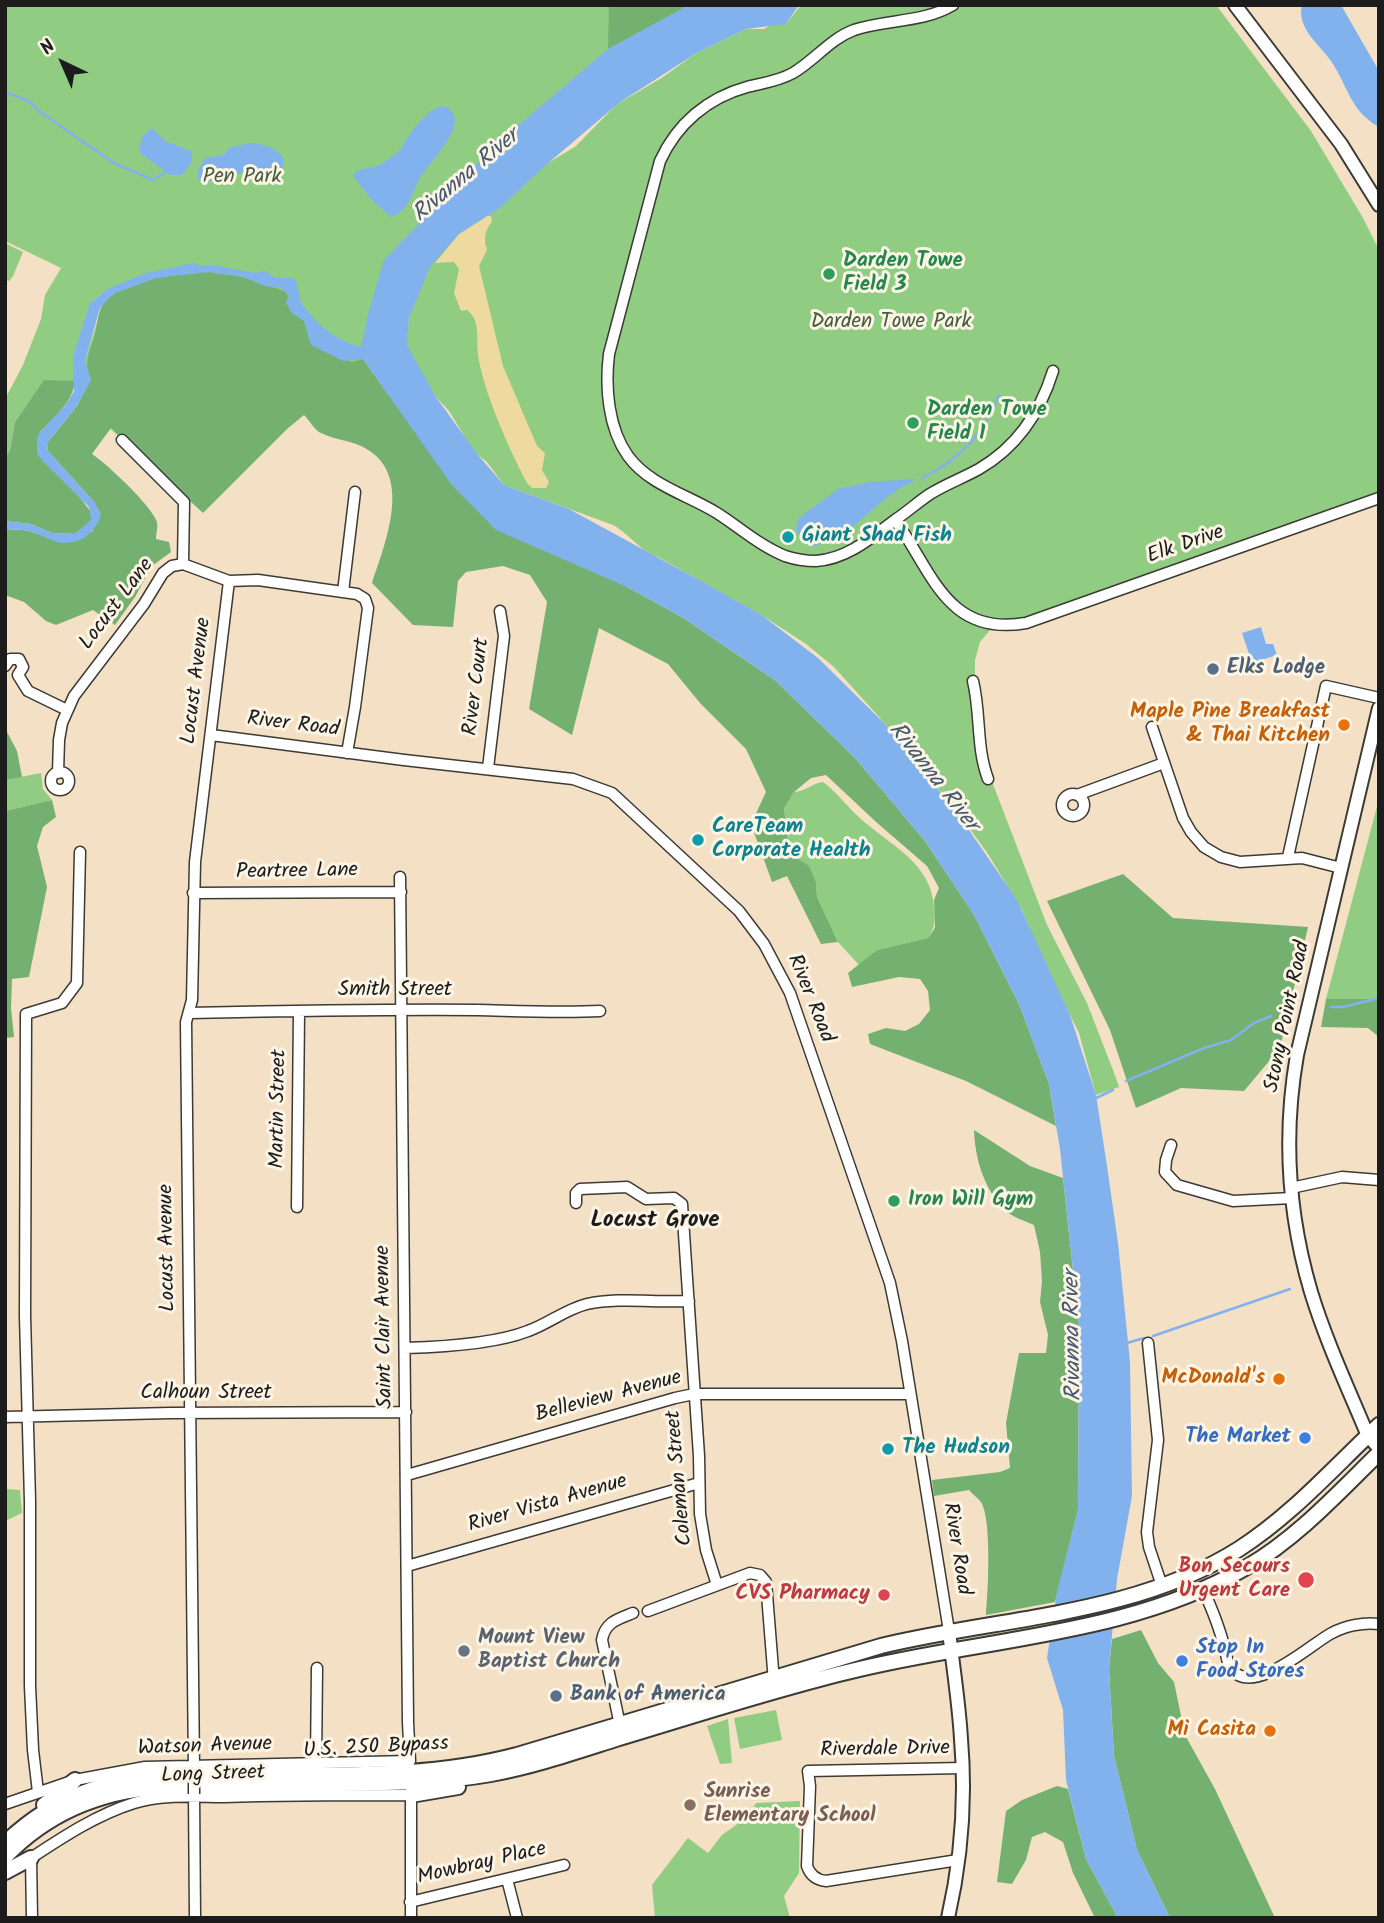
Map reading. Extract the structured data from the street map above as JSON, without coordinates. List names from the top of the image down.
{
  "streets": {
    "highway": ["U.S. 250 Bypass"],
    "main road": ["Stony Point Road"],
    "street": [
      "Elk Drive",
      "Locust Lane",
      "Locust Avenue",
      "River Court",
      "River Road",
      "Peartree Lane",
      "Smith Street",
      "Martin Street",
      "Saint Clair Avenue",
      "Calhoun Street",
      "Belleview Avenue",
      "Coleman Street",
      "River Vista Avenue",
      "Watson Avenue",
      "Riverdale Drive",
      "Long Street",
      "Mowbray Place"
    ]
  },
  "crossings": [
    ["Locust Lane", "Locust Avenue"],
    ["Locust Lane", "River Road"],
    ["Locust Avenue", "River Road"],
    ["Locust Avenue", "Peartree Lane"],
    ["Locust Avenue", "Smith Street"],
    ["Locust Avenue", "Calhoun Street"],
    ["Locust Avenue", "Watson Avenue"],
    ["Locust Avenue", "Long Street"],
    ["River Court", "River Road"],
    ["River Road", "Belleview Avenue"],
    ["Peartree Lane", "Saint Clair Avenue"],
    ["Smith Street", "Martin Street"],
    ["Smith Street", "Saint Clair Avenue"],
    ["Saint Clair Avenue", "Calhoun Street"],
    ["Saint Clair Avenue", "Belleview Avenue"],
    ["Saint Clair Avenue", "River Vista Avenue"],
    ["Saint Clair Avenue", "Watson Avenue"],
    ["Belleview Avenue", "Coleman Street"],
    ["Coleman Street", "River Vista Avenue"]
  ],
  "districts": ["Locust Grove"],
  "water": ["Rivanna River"],
  "parks": ["Pen Park", "Darden Towe Park"],
  "places": [
    "Darden Towe Field 3",
    "Darden Towe Field 1",
    "Giant Shad Fish",
    "Elks Lodge",
    "Maple Pine Breakfast & Thai Kitchen",
    "CareTeam Corporate Health",
    "Iron Will Gym",
    "McDonald's",
    "The Market",
    "The Hudson",
    "Bon Secours Urgent Care",
    "CVS Pharmacy",
    "Mount View Baptist Church",
    "Stop In Food Stores",
    "Bank of America",
    "Mi Casita",
    "Sunrise Elementary School"
  ],
  "north": "top left"
}
